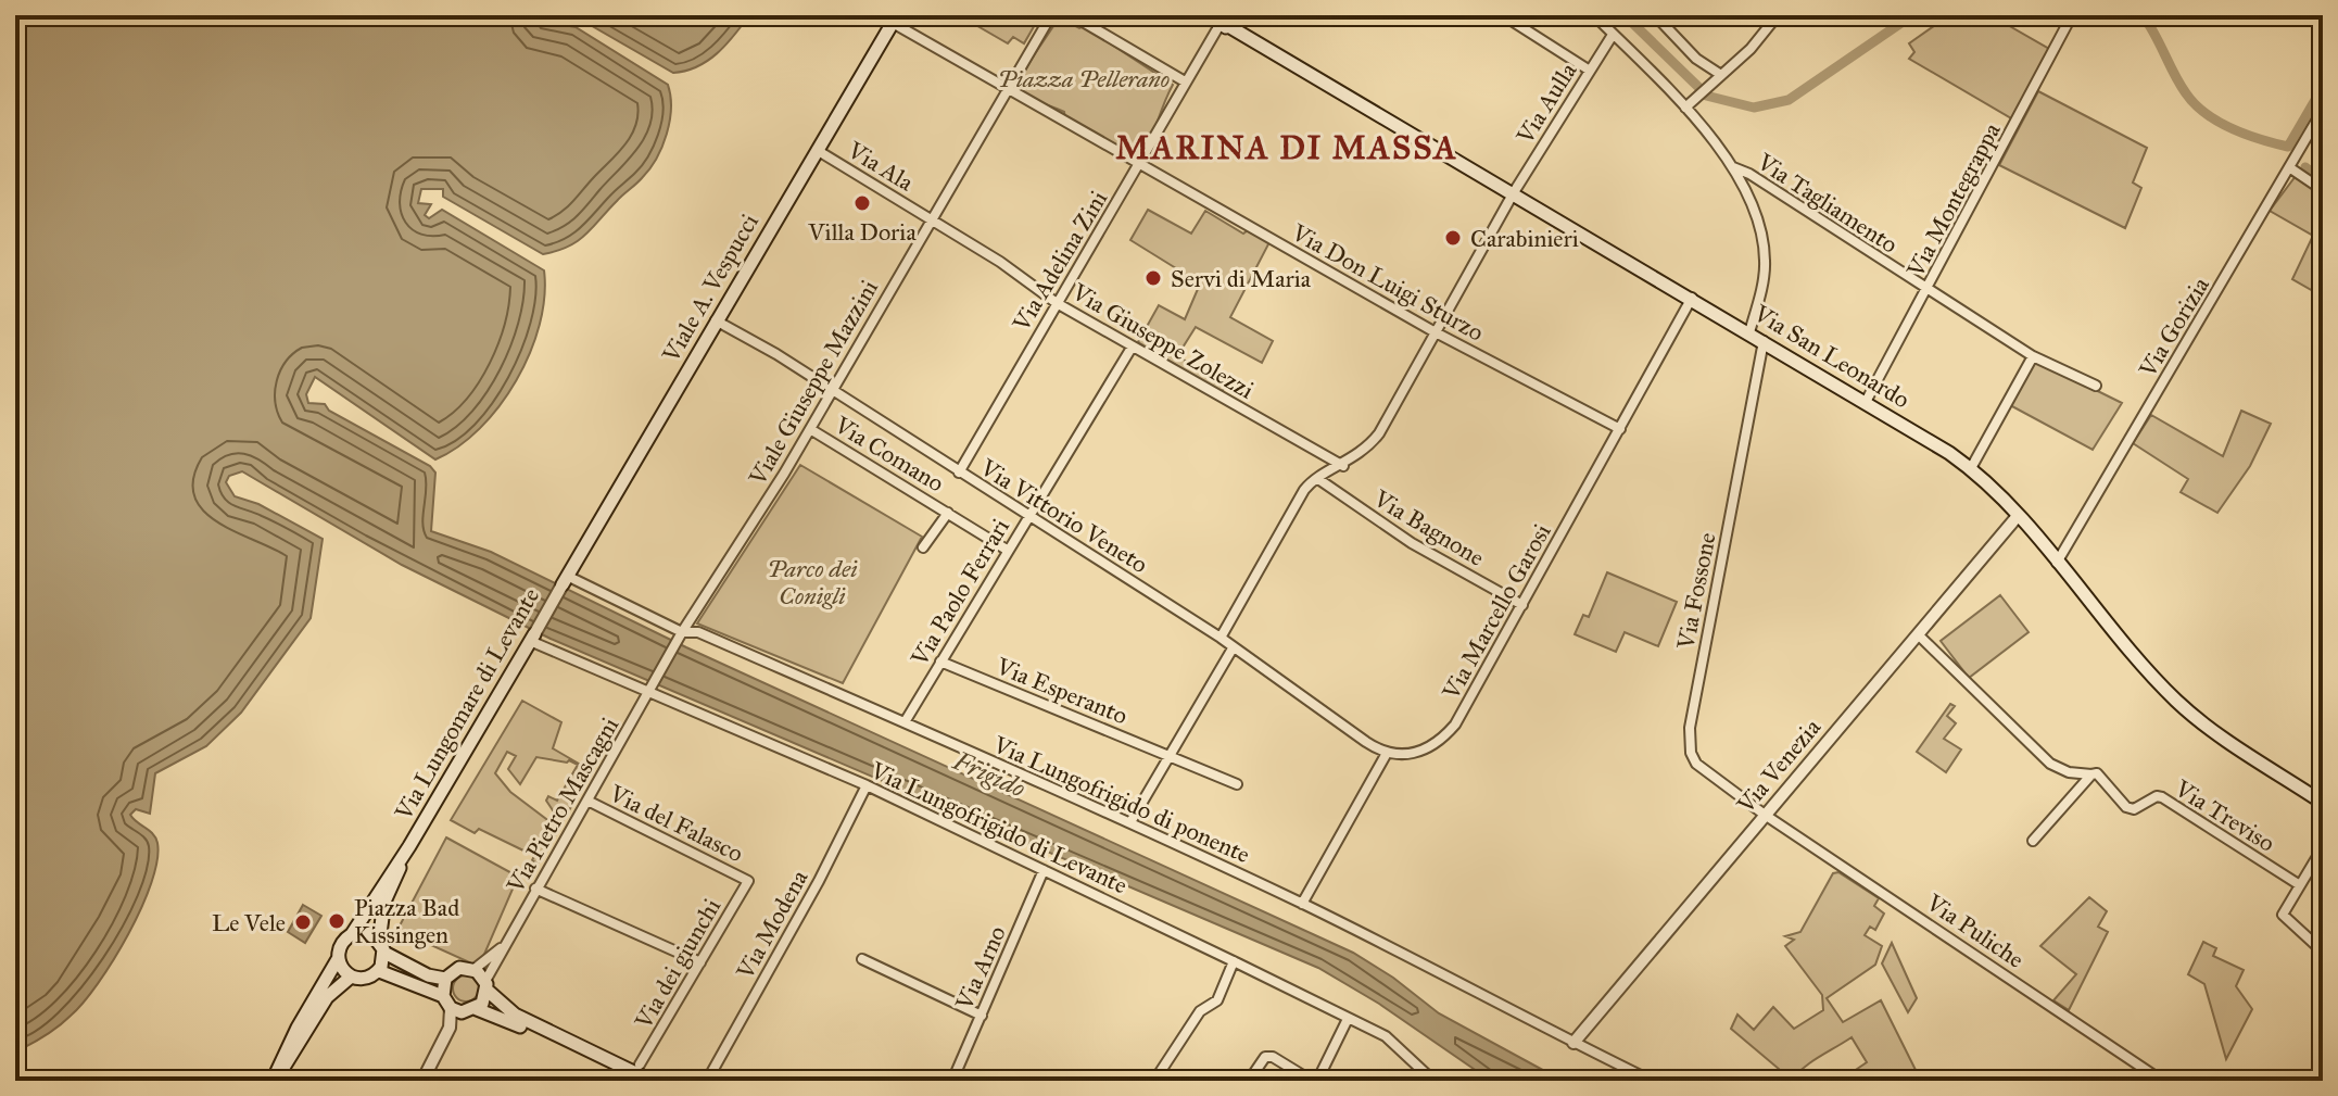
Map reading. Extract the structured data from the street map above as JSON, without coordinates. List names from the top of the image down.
{
  "streets": {
    "main road": ["Viale A. Vespucci", "Via San Leonardo", "Via Lungomare di Levante"],
    "street": [
      "Via Aulla",
      "Via Ala",
      "Via Montegrappa",
      "Via Tagliamento",
      "Via Adelina Zini",
      "Via Don Luigi Sturzo",
      "Via Gorizia",
      "Via Giuseppe Zolezzi",
      "Viale Giuseppe Mazzini",
      "Via Comano",
      "Via Vittorio Veneto",
      "Via Bagnone",
      "Via Fossone",
      "Via Paolo Ferrari",
      "Via Marcello Garosi",
      "Via Esperanto",
      "Via Venezia",
      "Via Lungofrigido di ponente",
      "Via Pietro Mascagni",
      "Via Treviso",
      "Via del Falasco",
      "Via Lungofrigido di Levante",
      "Via Modena",
      "Via Puliche",
      "Via dei giunchi",
      "Via Arno"
    ]
  },
  "crossings": [
    ["Via Aulla", "Via Don Luigi Sturzo"],
    ["Via Aulla", "Via Giuseppe Zolezzi"],
    ["Via Aulla", "Via San Leonardo"],
    ["Via Aulla", "Via Bagnone"],
    ["Via Ala", "Viale A. Vespucci"],
    ["Via Ala", "Via Giuseppe Zolezzi"],
    ["Via Ala", "Viale Giuseppe Mazzini"],
    ["Via Montegrappa", "Via Tagliamento"],
    ["Via Montegrappa", "Via San Leonardo"],
    ["Via Adelina Zini", "Via Don Luigi Sturzo"],
    ["Via Adelina Zini", "Via Giuseppe Zolezzi"],
    ["Via Adelina Zini", "Via San Leonardo"],
    ["Via Adelina Zini", "Via Vittorio Veneto"],
    ["Via Don Luigi Sturzo", "Via Marcello Garosi"],
    ["Viale A. Vespucci", "Via Vittorio Veneto"],
    ["Viale A. Vespucci", "Via Lungomare di Levante"],
    ["Viale A. Vespucci", "Via Lungofrigido di ponente"],
    ["Via Gorizia", "Via San Leonardo"],
    ["Via Giuseppe Zolezzi", "Viale Giuseppe Mazzini"],
    ["Via Giuseppe Zolezzi", "Via Paolo Ferrari"],
    ["Via San Leonardo", "Via Fossone"],
    ["Via San Leonardo", "Via Marcello Garosi"],
    ["Via San Leonardo", "Via Venezia"],
    ["Viale Giuseppe Mazzini", "Via Comano"],
    ["Viale Giuseppe Mazzini", "Via Vittorio Veneto"],
    ["Viale Giuseppe Mazzini", "Via Lungofrigido di ponente"],
    ["Viale Giuseppe Mazzini", "Via Pietro Mascagni"],
    ["Viale Giuseppe Mazzini", "Via Lungofrigido di Levante"],
    ["Via Comano", "Via Paolo Ferrari"],
    ["Via Vittorio Veneto", "Via Paolo Ferrari"],
    ["Via Vittorio Veneto", "Via Marcello Garosi"],
    ["Via Bagnone", "Via Marcello Garosi"],
    ["Via Fossone", "Via Venezia"],
    ["Via Fossone", "Via Puliche"],
    ["Via Paolo Ferrari", "Via Esperanto"],
    ["Via Paolo Ferrari", "Via Lungofrigido di ponente"],
    ["Via Lungomare di Levante", "Via Lungofrigido di ponente"],
    ["Via Lungomare di Levante", "Via Lungofrigido di Levante"],
    ["Via Venezia", "Via Lungofrigido di ponente"],
    ["Via Venezia", "Via Treviso"],
    ["Via Venezia", "Via Puliche"],
    ["Via Pietro Mascagni", "Via del Falasco"],
    ["Via Pietro Mascagni", "Via Lungofrigido di Levante"],
    ["Via del Falasco", "Via dei giunchi"],
    ["Via Lungofrigido di Levante", "Via Modena"],
    ["Via Lungofrigido di Levante", "Via Arno"]
  ],
  "districts": ["MARINA DI MASSA"],
  "water": ["Frigido"],
  "parks": ["Piazza Pellerano", "Parco dei Conigli"],
  "places": [
    "Villa Doria",
    "Carabinieri",
    "Servi di Maria",
    "Piazza Bad Kissingen",
    "Le Vele"
  ]
}
